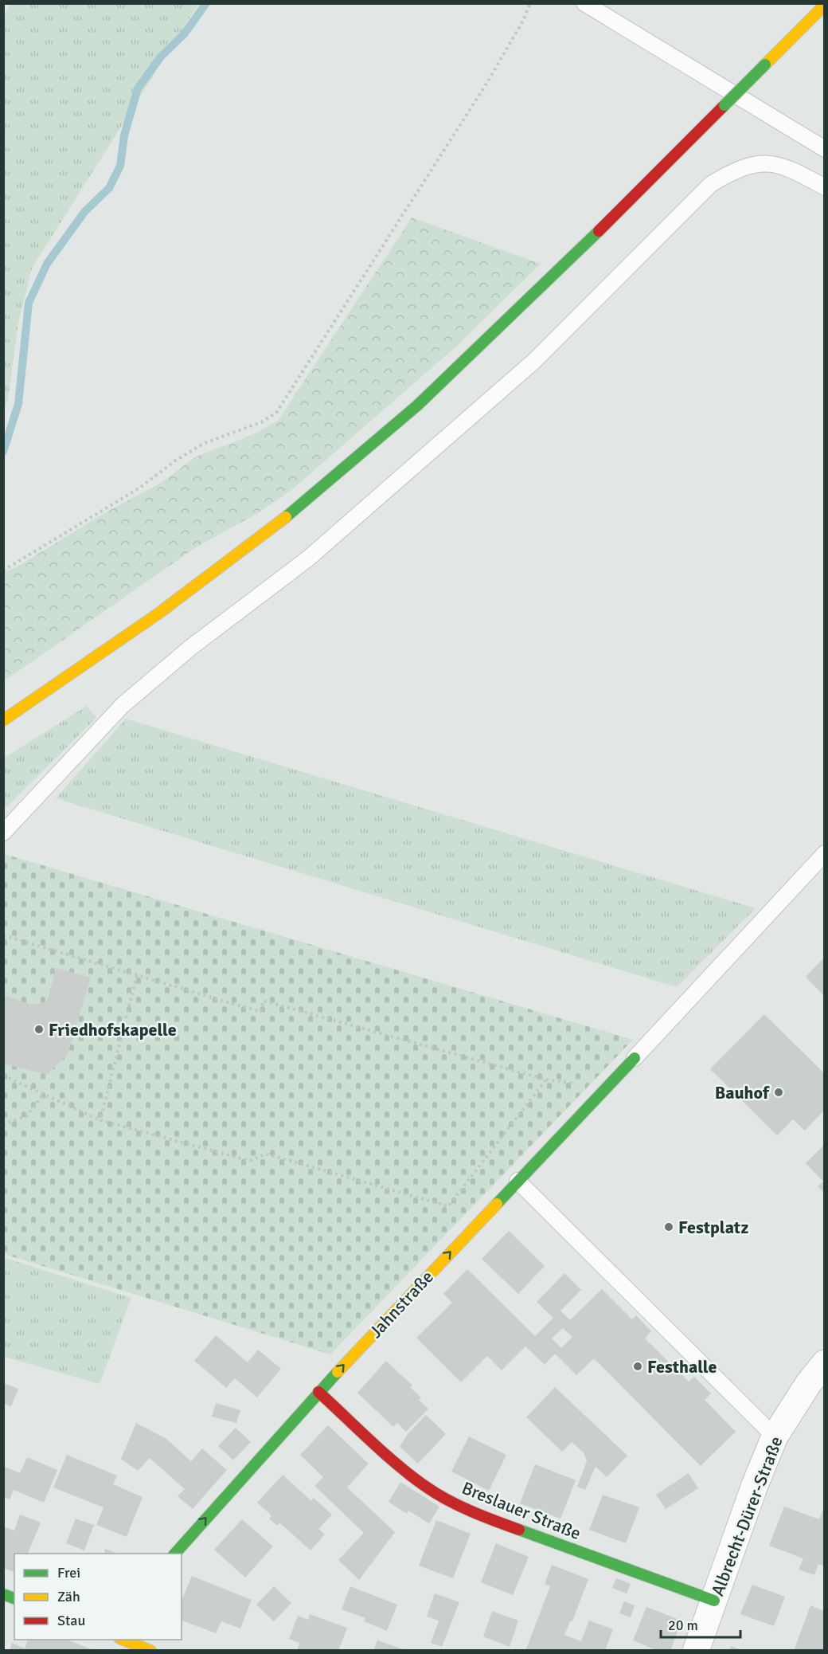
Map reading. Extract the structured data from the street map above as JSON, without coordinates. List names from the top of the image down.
{
  "streets": {
    "street": ["Jahnstraße", "Breslauer Straße", "Albrecht-Dürer-Straße"]
  },
  "crossings": [
    ["Jahnstraße", "Breslauer Straße"],
    ["Breslauer Straße", "Albrecht-Dürer-Straße"]
  ],
  "one_way": ["Jahnstraße"],
  "places": [
    "Friedhofskapelle",
    "Bauhof",
    "Festplatz",
    "Festhalle"
  ],
  "legend": ["Frei", "Zäh", "Stau"],
  "scale_bar": "20 m"
}
